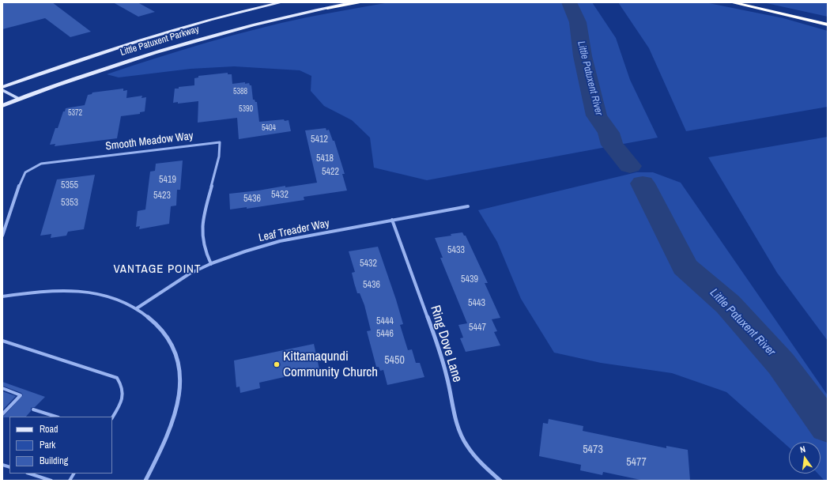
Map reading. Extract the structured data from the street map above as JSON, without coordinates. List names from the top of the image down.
{
  "streets": {
    "main road": ["Little Patuxent Parkway"],
    "street": ["Smooth Meadow Way", "Leaf Treader Way", "Ring Dove Lane"]
  },
  "crossings": [
    ["Smooth Meadow Way", "Leaf Treader Way"],
    ["Leaf Treader Way", "Ring Dove Lane"]
  ],
  "districts": ["VANTAGE POINT"],
  "water": ["Little Patuxent River"],
  "places": ["Kittamaqundi Community Church"],
  "house_numbers": [
    "5388",
    "5390",
    "5372",
    "5404",
    "5412",
    "5418",
    "5422",
    "5419",
    "5355",
    "5432",
    "5423",
    "5436",
    "5353",
    "5433",
    "5432",
    "5439",
    "5436",
    "5443",
    "5444",
    "5447",
    "5446",
    "5450",
    "5473",
    "5477"
  ],
  "legend": ["Road", "Park", "Building"],
  "north": "top"
}
